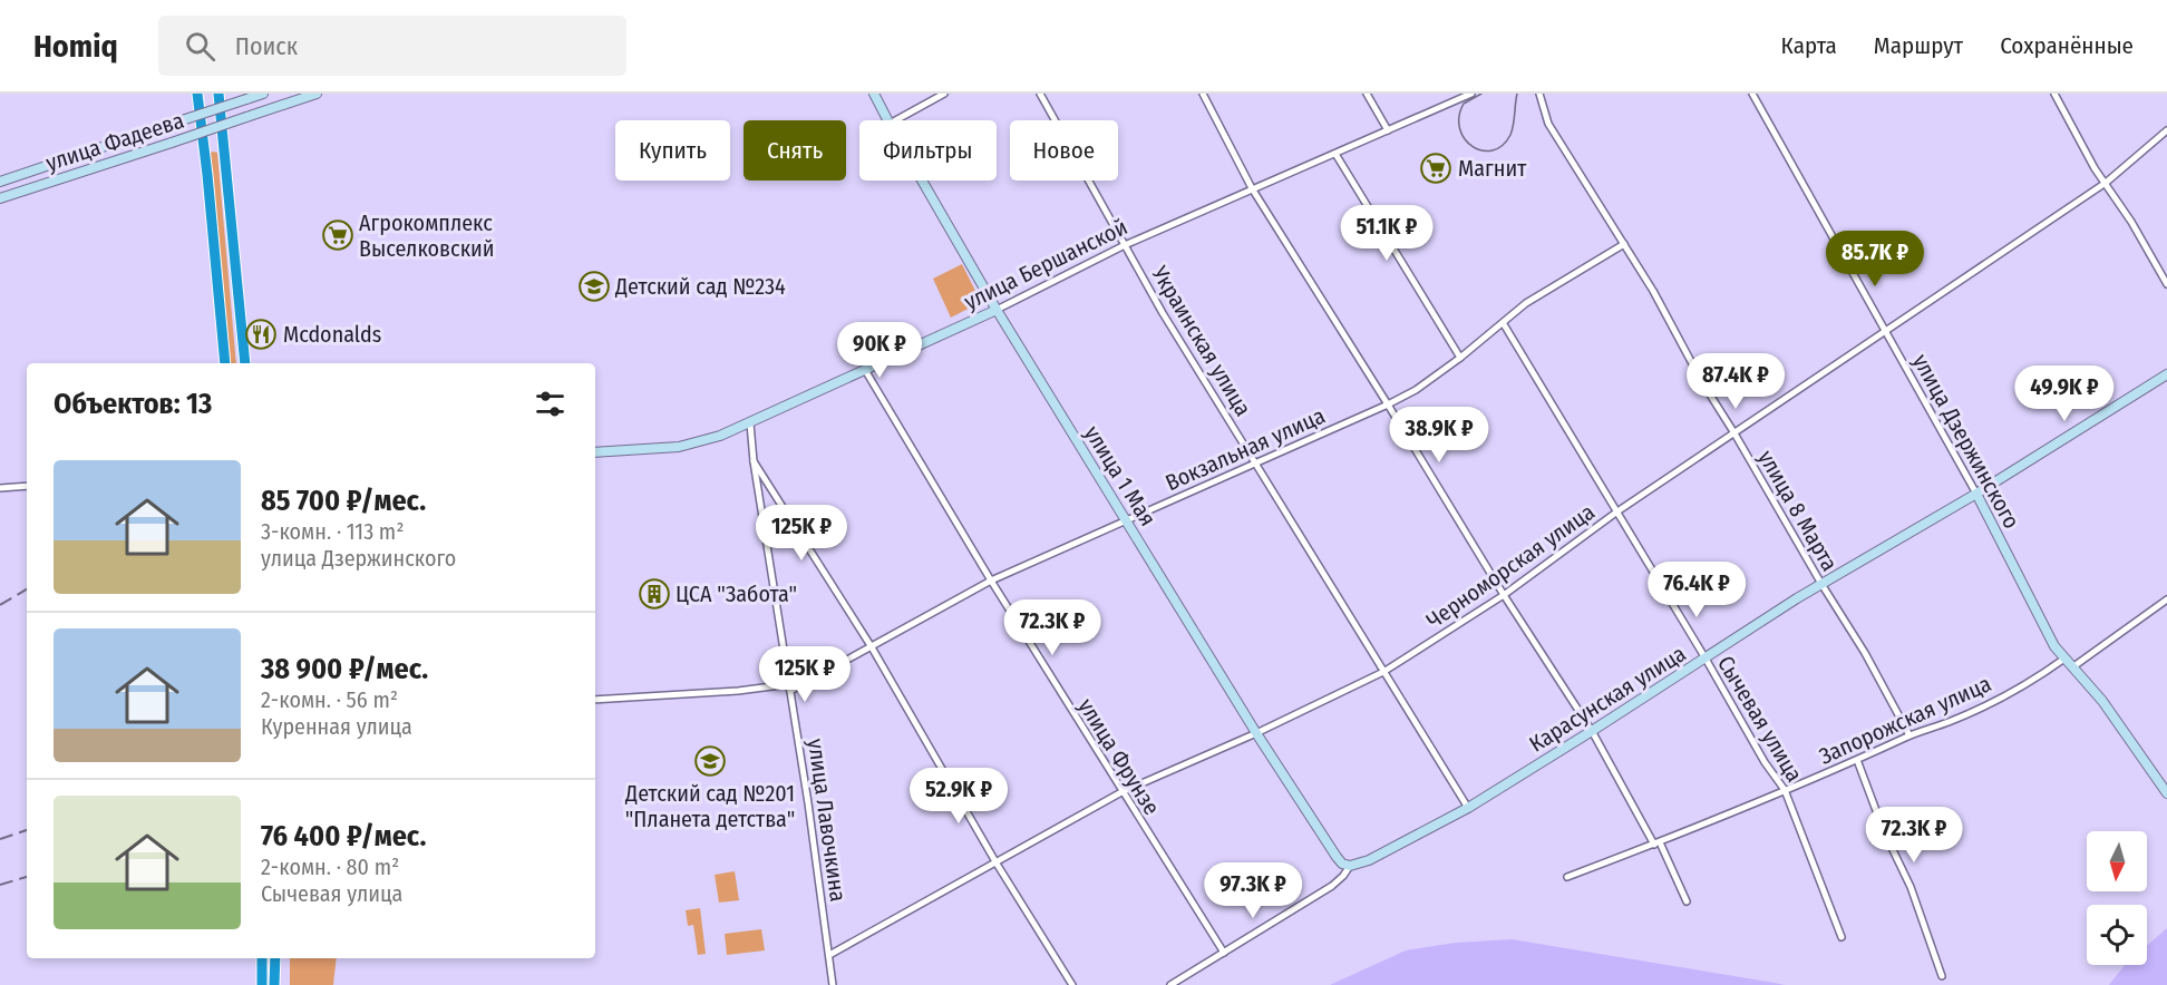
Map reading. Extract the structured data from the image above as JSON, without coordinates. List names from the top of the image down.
{
  "streets": {
    "street": [
      "улица Фадеева",
      "улица Бершанской",
      "Украинская улица",
      "улица Дзержинского",
      "Вокзальная улица",
      "улица 1 Мая",
      "улица 8 Марта",
      "Черноморская улица",
      "Карасунская улица",
      "Сычевая улица",
      "Запорожская улица",
      "улица Фрунзе",
      "улица Лавочкина"
    ]
  },
  "crossings": [
    ["улица Бершанской", "Украинская улица"],
    ["улица Бершанской", "улица 1 Мая"],
    ["улица Бершанской", "улица Фрунзе"],
    ["улица Бершанской", "улица Лавочкина"],
    ["Украинская улица", "Вокзальная улица"],
    ["Украинская улица", "Черноморская улица"],
    ["Украинская улица", "Карасунская улица"],
    ["улица Дзержинского", "Черноморская улица"],
    ["улица Дзержинского", "Карасунская улица"],
    ["улица Дзержинского", "Запорожская улица"],
    ["Вокзальная улица", "улица 1 Мая"],
    ["Вокзальная улица", "улица 8 Марта"],
    ["Вокзальная улица", "Сычевая улица"],
    ["Вокзальная улица", "улица Фрунзе"],
    ["Вокзальная улица", "улица Лавочкина"],
    ["улица 1 Мая", "Черноморская улица"],
    ["улица 1 Мая", "Карасунская улица"],
    ["улица 8 Марта", "Черноморская улица"],
    ["улица 8 Марта", "Карасунская улица"],
    ["улица 8 Марта", "Запорожская улица"],
    ["Черноморская улица", "Сычевая улица"],
    ["Черноморская улица", "улица Фрунзе"],
    ["Черноморская улица", "улица Лавочкина"],
    ["Карасунская улица", "Сычевая улица"],
    ["Карасунская улица", "улица Фрунзе"],
    ["Сычевая улица", "Запорожская улица"]
  ],
  "places": {
    "supermarket": ["Магнит", "Агрокомплекс Выселковский"],
    "school or university": ["Детский сад №234", "Детский сад №201 \"Планета детства\""],
    "restaurant": ["Mcdonalds"],
    "building": ["ЦСА \"Забота\""]
  },
  "north": "bottom",
  "page": {
    "header": "Homiq",
    "search": "Поиск",
    "nav": ["Карта", "Маршрут", "Сохранённые"],
    "chip": [
      "Купить",
      "Снять",
      "Фильтры",
      "Новое"
    ],
    "price": [
      "51.1K ₽",
      "85.7K ₽",
      "90K ₽",
      "87.4K ₽",
      "49.9K ₽",
      "38.9K ₽",
      "125K ₽",
      "76.4K ₽",
      "72.3K ₽",
      "125K ₽",
      "52.9K ₽",
      "72.3K ₽",
      "97.3K ₽"
    ],
    "heading": "Объектов: 13",
    "list": [
      {
        "name": "85 700 ₽/мес.",
        "note": "3-комн. · 113 m² · улица Дзержинского"
      },
      {
        "name": "38 900 ₽/мес.",
        "note": "2-комн. · 56 m² · Куренная улица"
      },
      {
        "name": "76 400 ₽/мес.",
        "note": "2-комн. · 80 m² · Сычевая улица"
      }
    ]
  }
}
